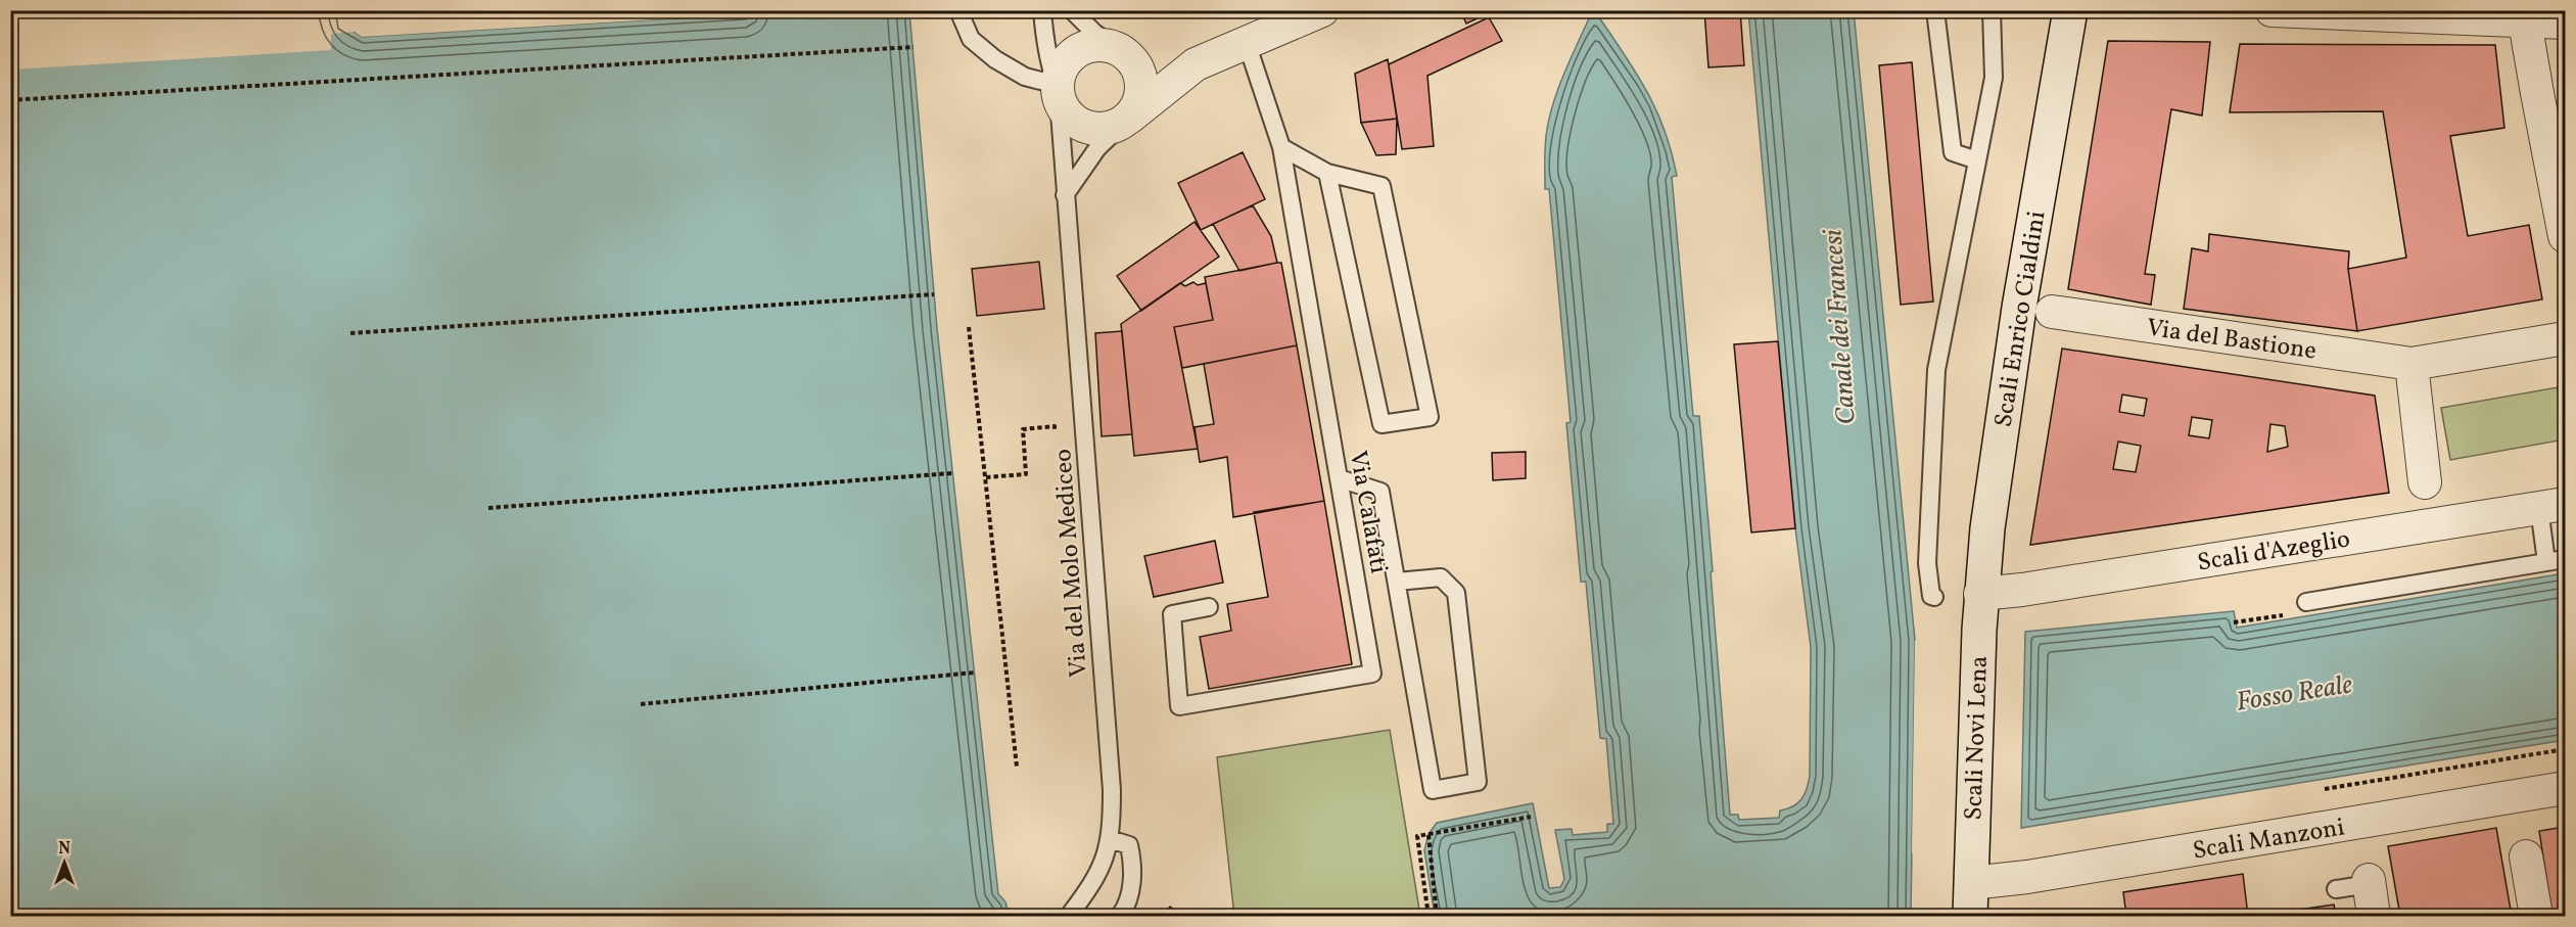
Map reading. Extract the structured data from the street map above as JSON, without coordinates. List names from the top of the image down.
{
  "streets": {
    "main road": ["Scali Enrico Cialdini", "Scali Novi Lena"],
    "street": ["Via del Bastione", "Scali d'Azeglio", "Scali Manzoni"],
    "lane": ["Via Calafati", "Via del Molo Mediceo"]
  },
  "crossings": [
    ["Scali Enrico Cialdini", "Scali d'Azeglio"],
    ["Scali Enrico Cialdini", "Scali Novi Lena"],
    ["Scali Novi Lena", "Scali Manzoni"]
  ],
  "water": ["Canale dei Francesi", "Fosso Reale"],
  "north": "top"
}
